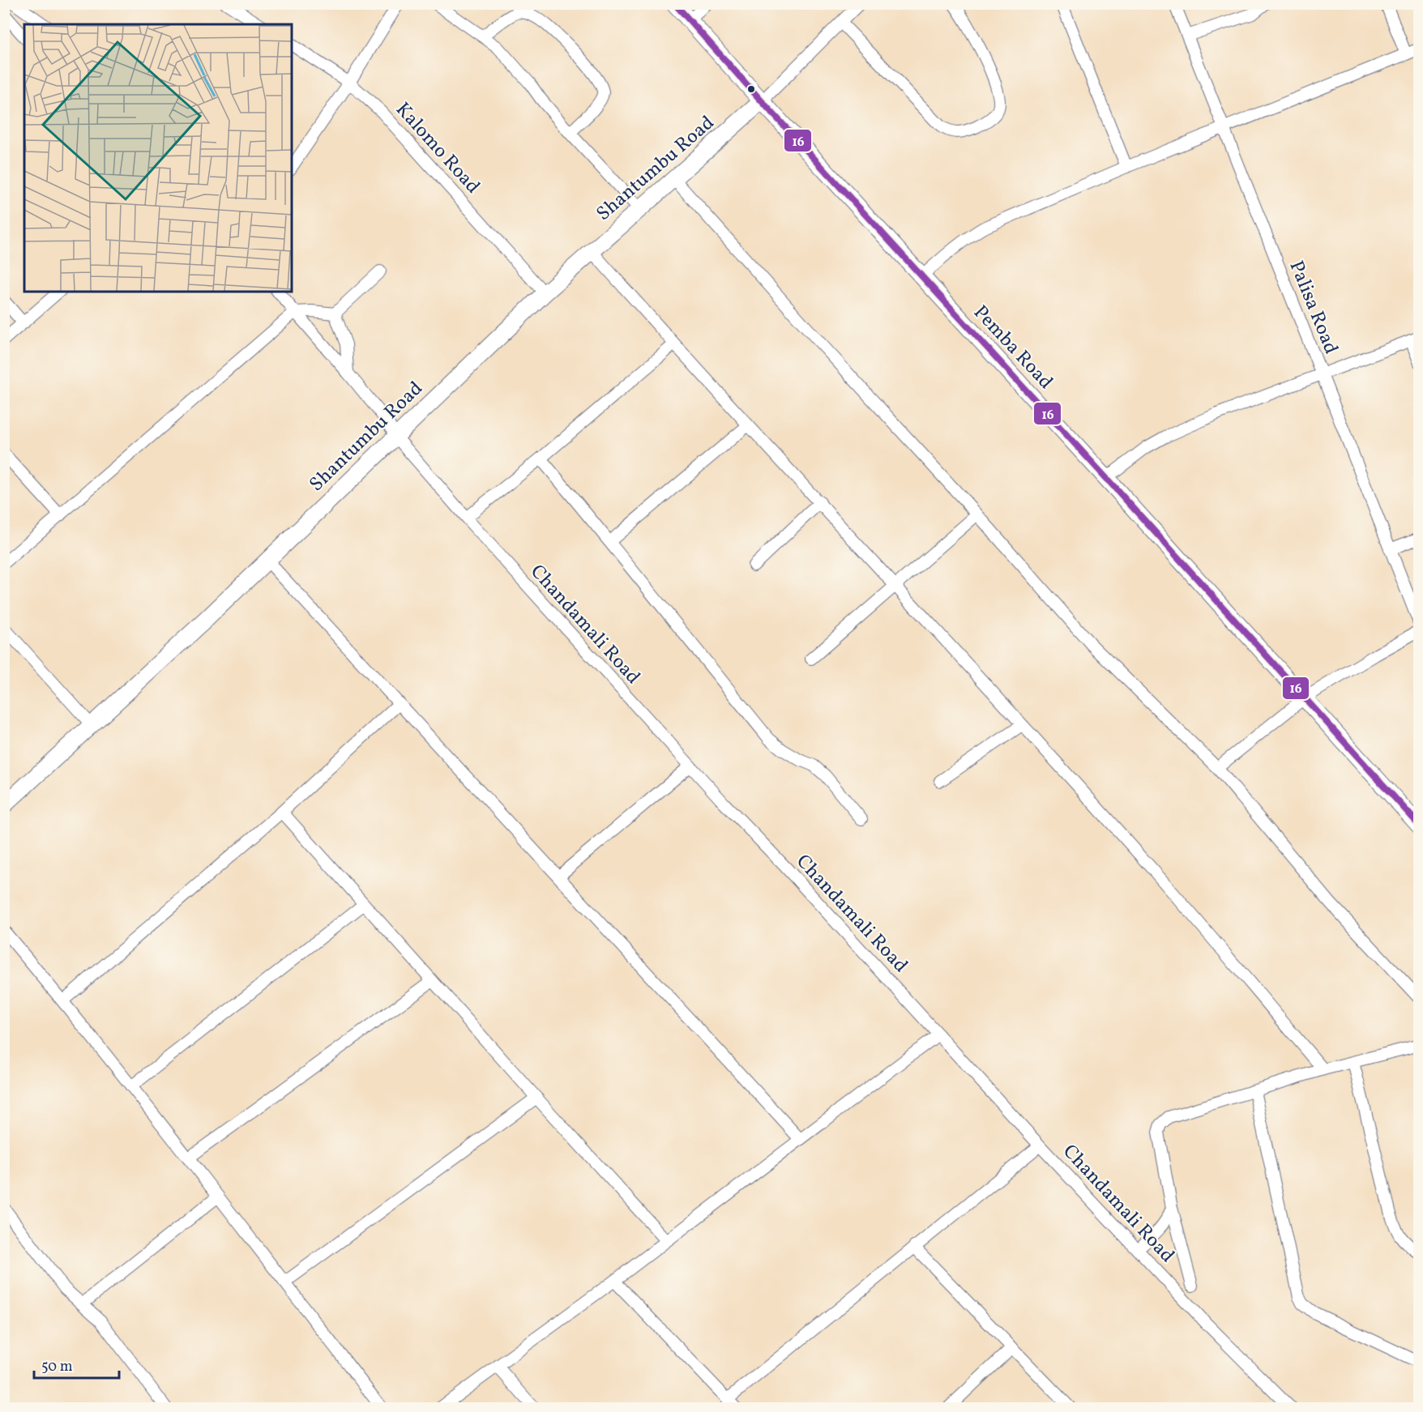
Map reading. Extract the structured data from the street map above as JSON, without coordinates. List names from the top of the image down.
{
  "streets": {
    "street": [
      "Kalomo Road",
      "Shantumbu Road",
      "Palisa Road",
      "Pemba Road",
      "Chandamali Road"
    ]
  },
  "crossings": [
    ["Kalomo Road", "Shantumbu Road"],
    ["Shantumbu Road", "Pemba Road"],
    ["Shantumbu Road", "Chandamali Road"]
  ],
  "lines": ["transit line 16"],
  "scale_bar": "50 m"
}
